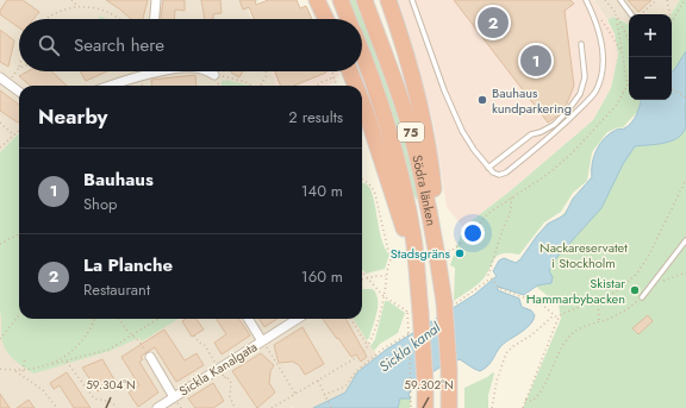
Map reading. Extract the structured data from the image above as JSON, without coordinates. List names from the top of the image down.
{
  "streets": {
    "highway": ["75", "Södra länken"],
    "street": ["Sickla Kanalgata"]
  },
  "crossings": [
    ["75", "Södra länken"]
  ],
  "water": ["Sickla kanal"],
  "parks": ["Nackareservatet i Stockholm"],
  "places": ["Bauhaus kundparkering", "Stadsgräns", "Skistar Hammarbybacken"],
  "page": {
    "pins": ["2", "1"],
    "map_buttons": ["+", "−"],
    "search": "Search here",
    "heading": ["Nearby", "2 results"],
    "list": [
      {
        "mark": "1",
        "name": "Bauhaus",
        "note": "Shop",
        "value": "140 m"
      },
      {
        "mark": "2",
        "name": "La Planche",
        "note": "Restaurant",
        "value": "160 m"
      }
    ]
  },
  "coordinates": ["59.304°N", "59.302°N"]
}
